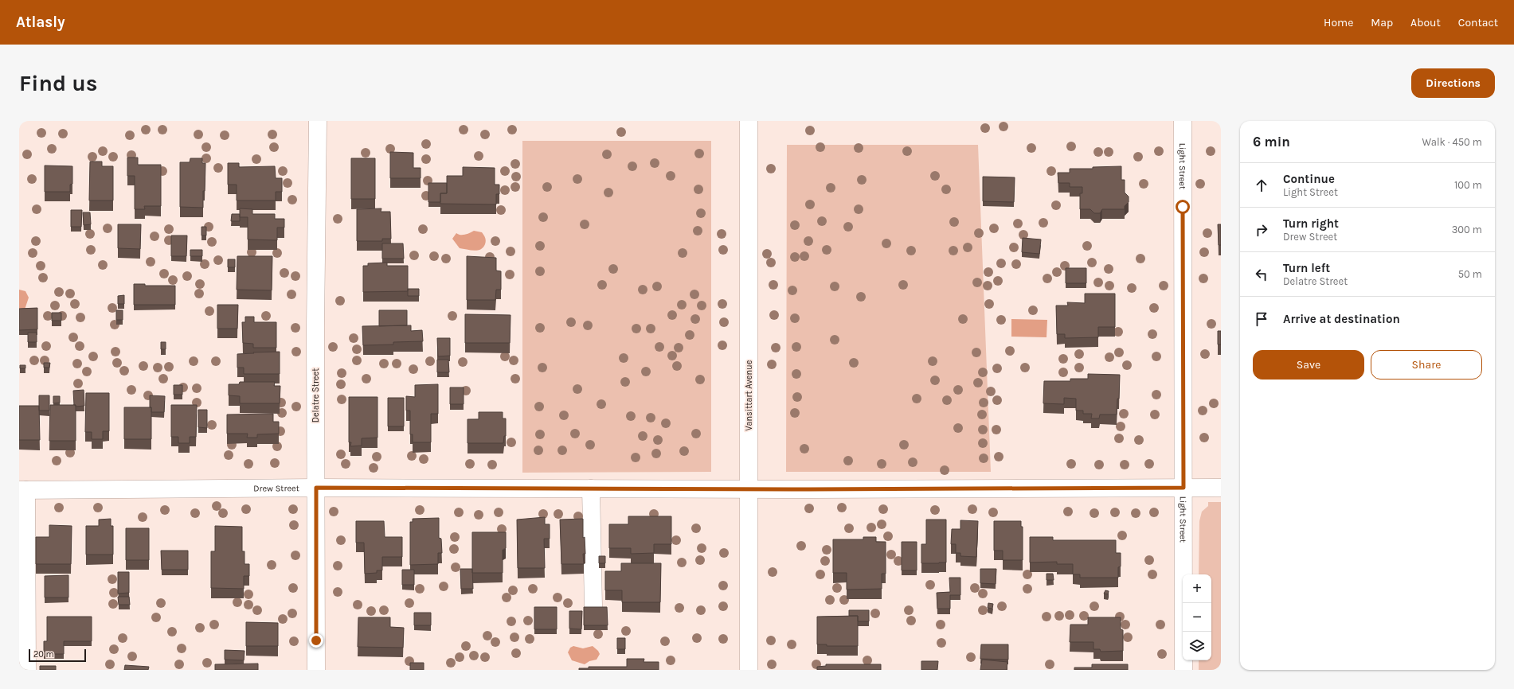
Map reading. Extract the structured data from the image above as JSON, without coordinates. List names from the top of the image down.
{
  "streets": {
    "street": [
      "Light Street",
      "Delatre Street",
      "Vansittart Avenue",
      "Drew Street"
    ]
  },
  "crossings": [
    ["Light Street", "Drew Street"],
    ["Delatre Street", "Drew Street"],
    ["Vansittart Avenue", "Drew Street"]
  ],
  "scale_bar": "20 m",
  "page": {
    "header": "Atlasly",
    "nav": [
      "Home",
      "Map",
      "About",
      "Contact"
    ],
    "buttons": [
      "Directions",
      ["Save", "Share"]
    ],
    "title": "Find us",
    "heading": ["6 min", "Walk · 450 m"],
    "list": [
      ["Continue", "Light Street", "100 m"],
      ["Turn right", "Drew Street", "300 m"],
      ["Turn left", "Delatre Street", "50 m"],
      "Arrive at destination"
    ],
    "map_buttons": ["+", "−"],
    "scale": "20 m"
  }
}
